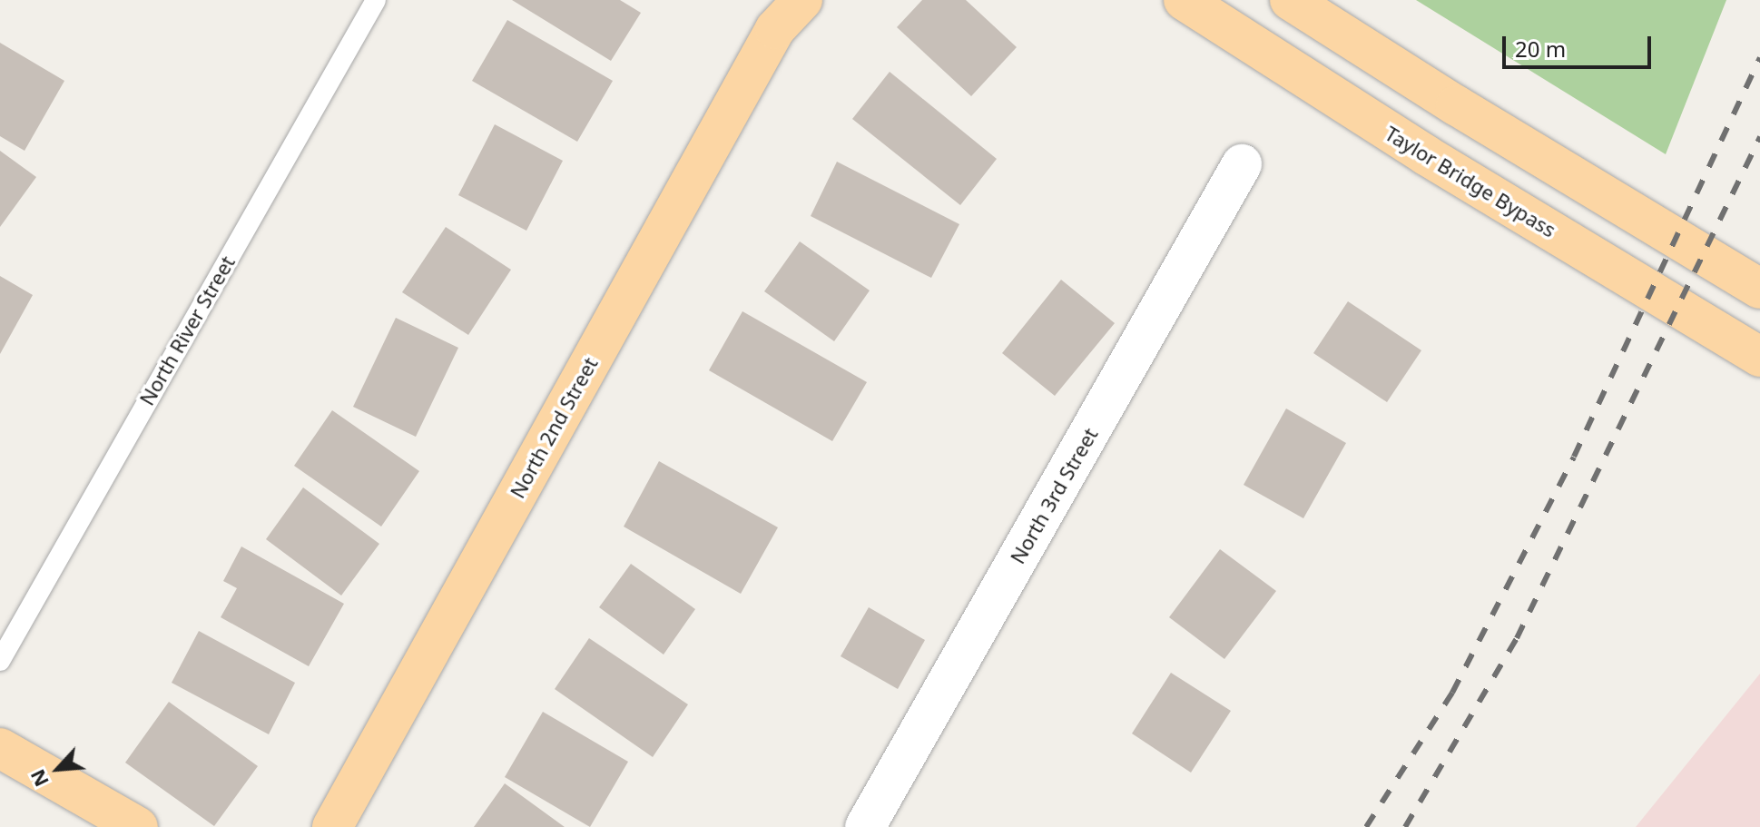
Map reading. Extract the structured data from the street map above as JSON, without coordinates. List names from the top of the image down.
{
  "streets": {
    "main road": ["Taylor Bridge Bypass", "North 2nd Street"],
    "street": ["North 3rd Street"],
    "lane": ["North River Street"]
  },
  "scale_bar": "20 m",
  "north": "bottom left"
}
